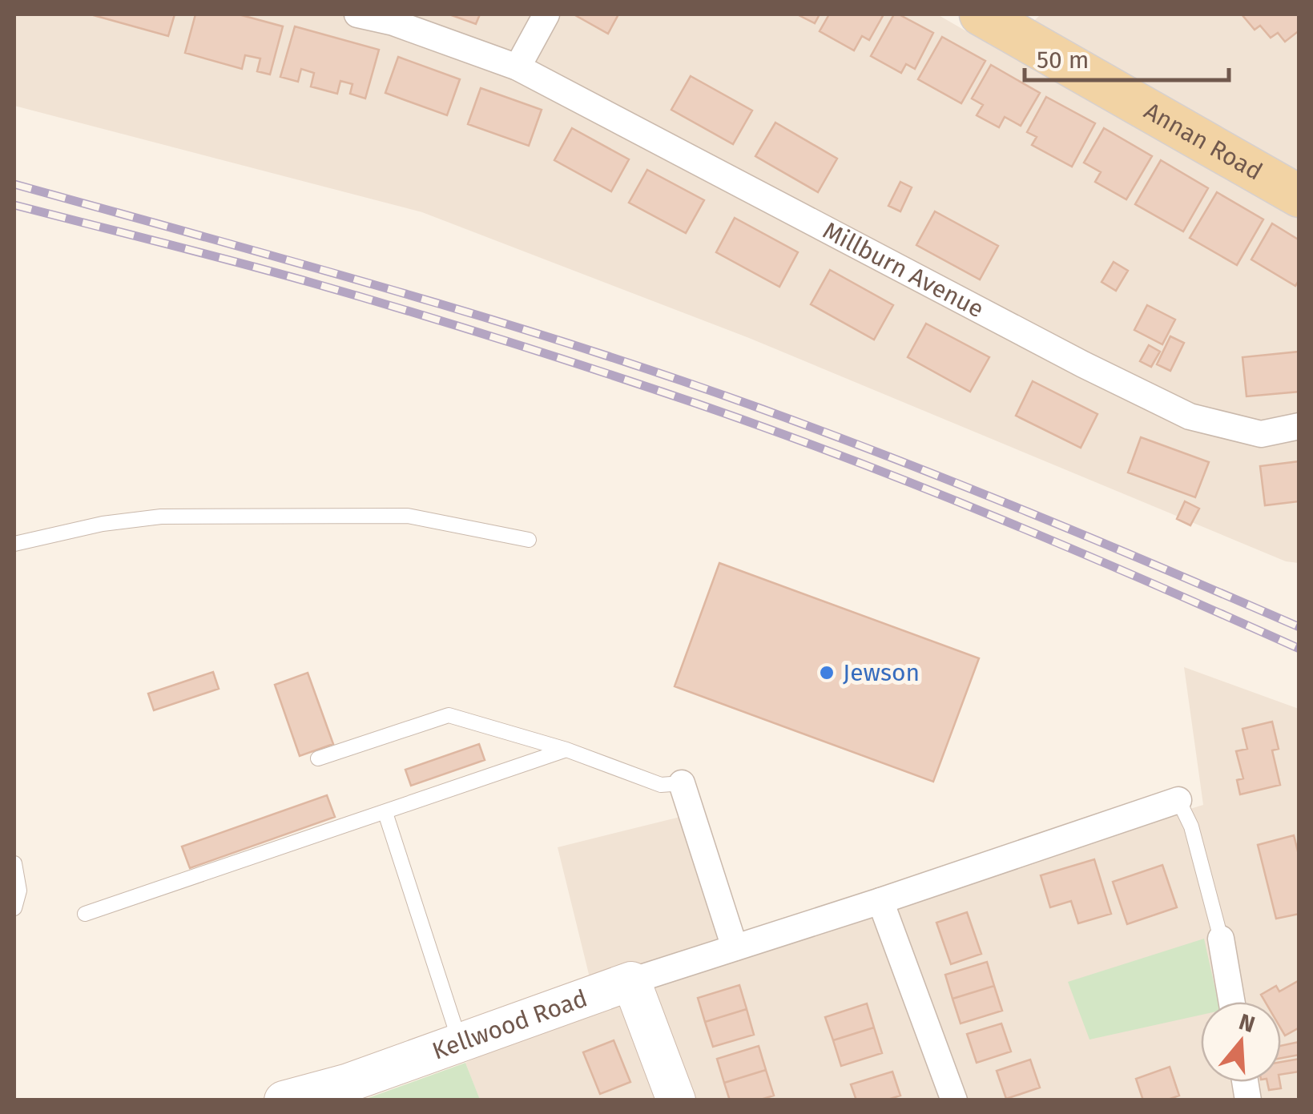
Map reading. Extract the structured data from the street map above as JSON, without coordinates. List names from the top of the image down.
{
  "streets": {
    "main road": ["Annan Road"],
    "street": ["Millburn Avenue", "Kellwood Road"]
  },
  "places": ["Jewson"],
  "scale_bar": "50 m",
  "north": "top"
}
